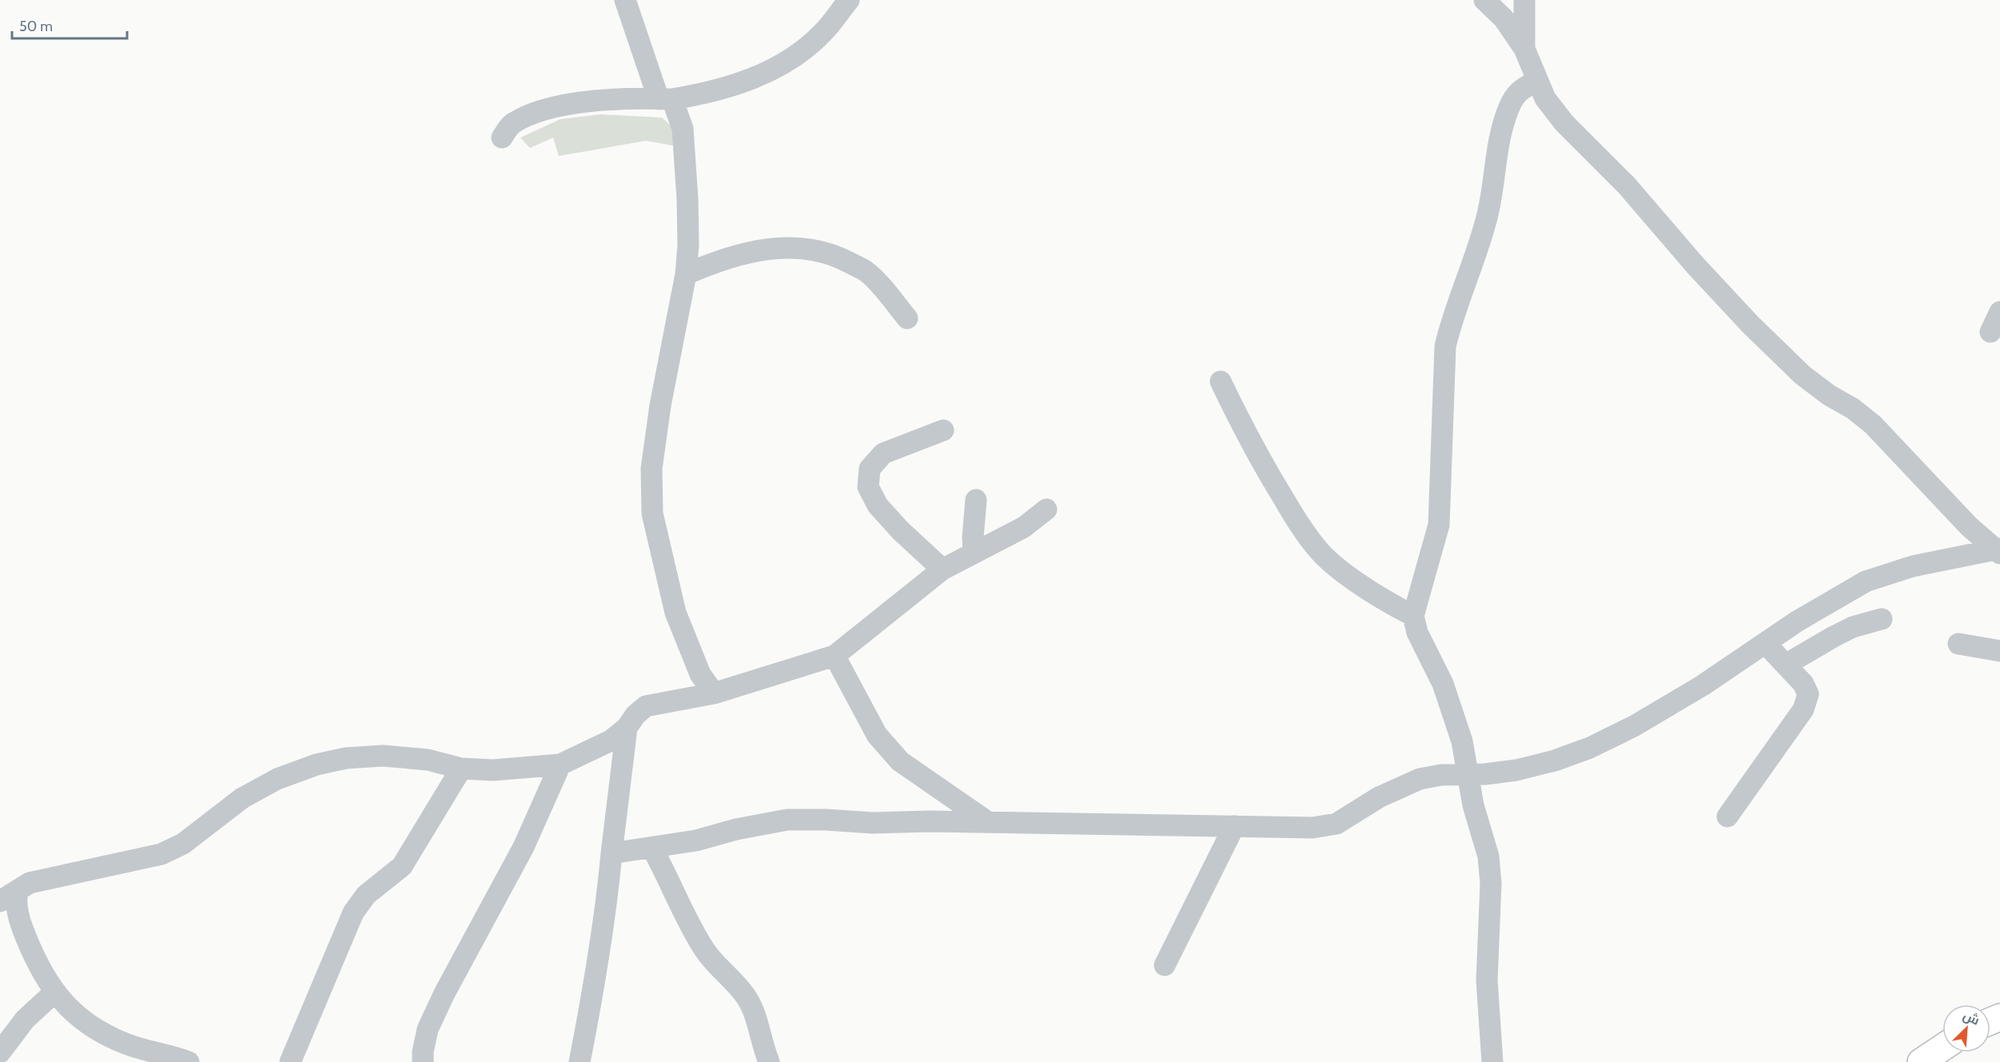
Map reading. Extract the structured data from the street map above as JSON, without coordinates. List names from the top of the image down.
{
  "scale_bar": "50 m",
  "north": "top right"
}
